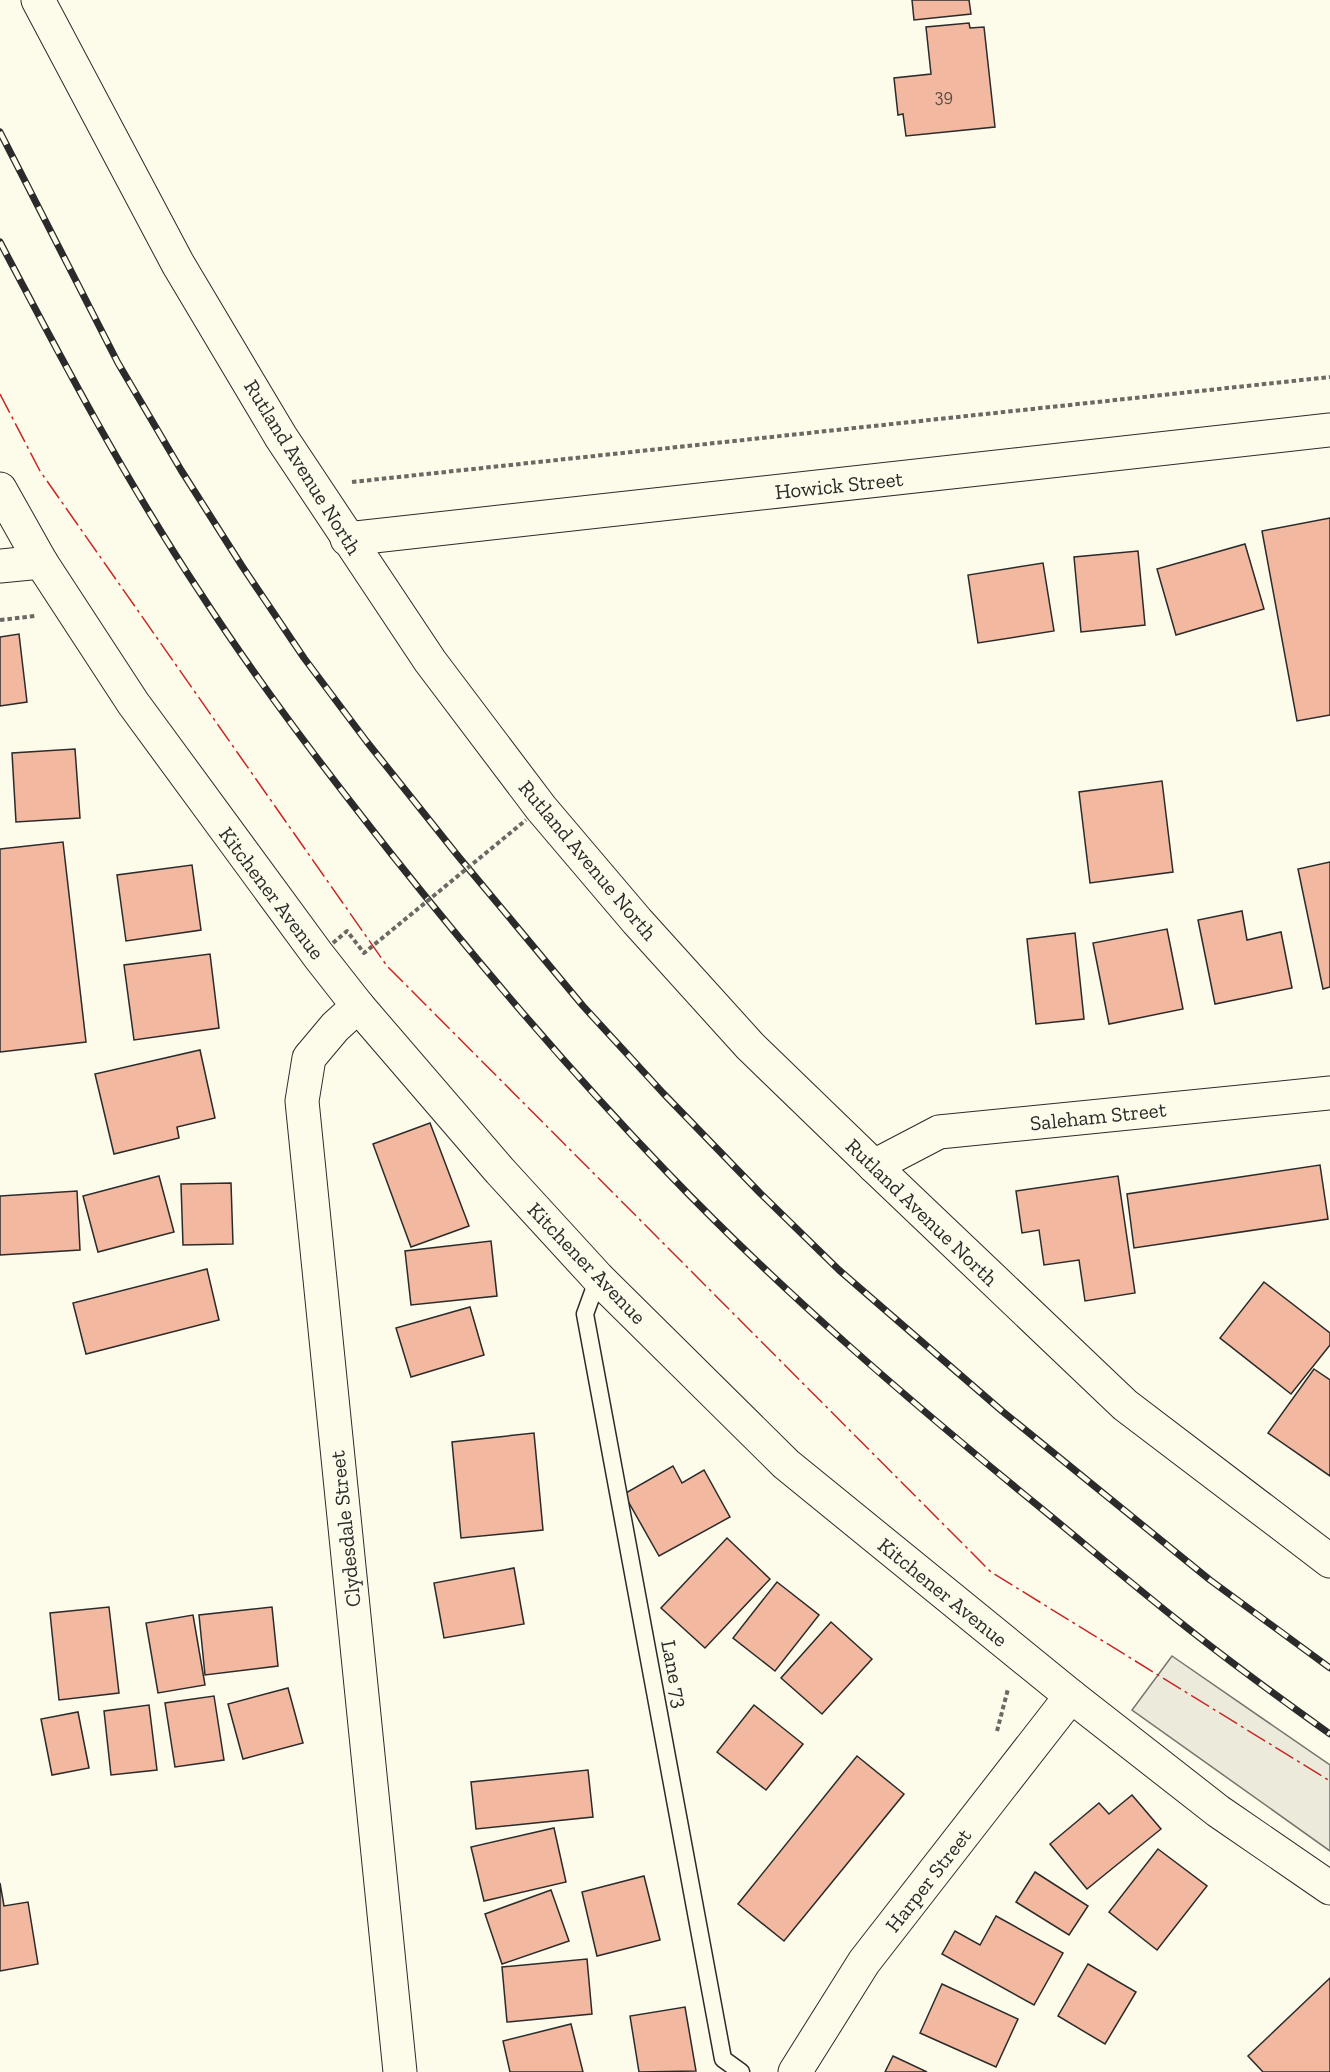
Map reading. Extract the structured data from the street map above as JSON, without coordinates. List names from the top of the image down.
{
  "streets": {
    "street": [
      "Rutland Avenue North",
      "Howick Street",
      "Kitchener Avenue",
      "Saleham Street",
      "Clydesdale Street",
      "Harper Street"
    ],
    "lane": ["Lane 73"]
  },
  "crossings": [
    ["Rutland Avenue North", "Howick Street"],
    ["Rutland Avenue North", "Saleham Street"],
    ["Kitchener Avenue", "Clydesdale Street"],
    ["Kitchener Avenue", "Lane 73"],
    ["Kitchener Avenue", "Harper Street"]
  ],
  "house_numbers": ["39"]
}
